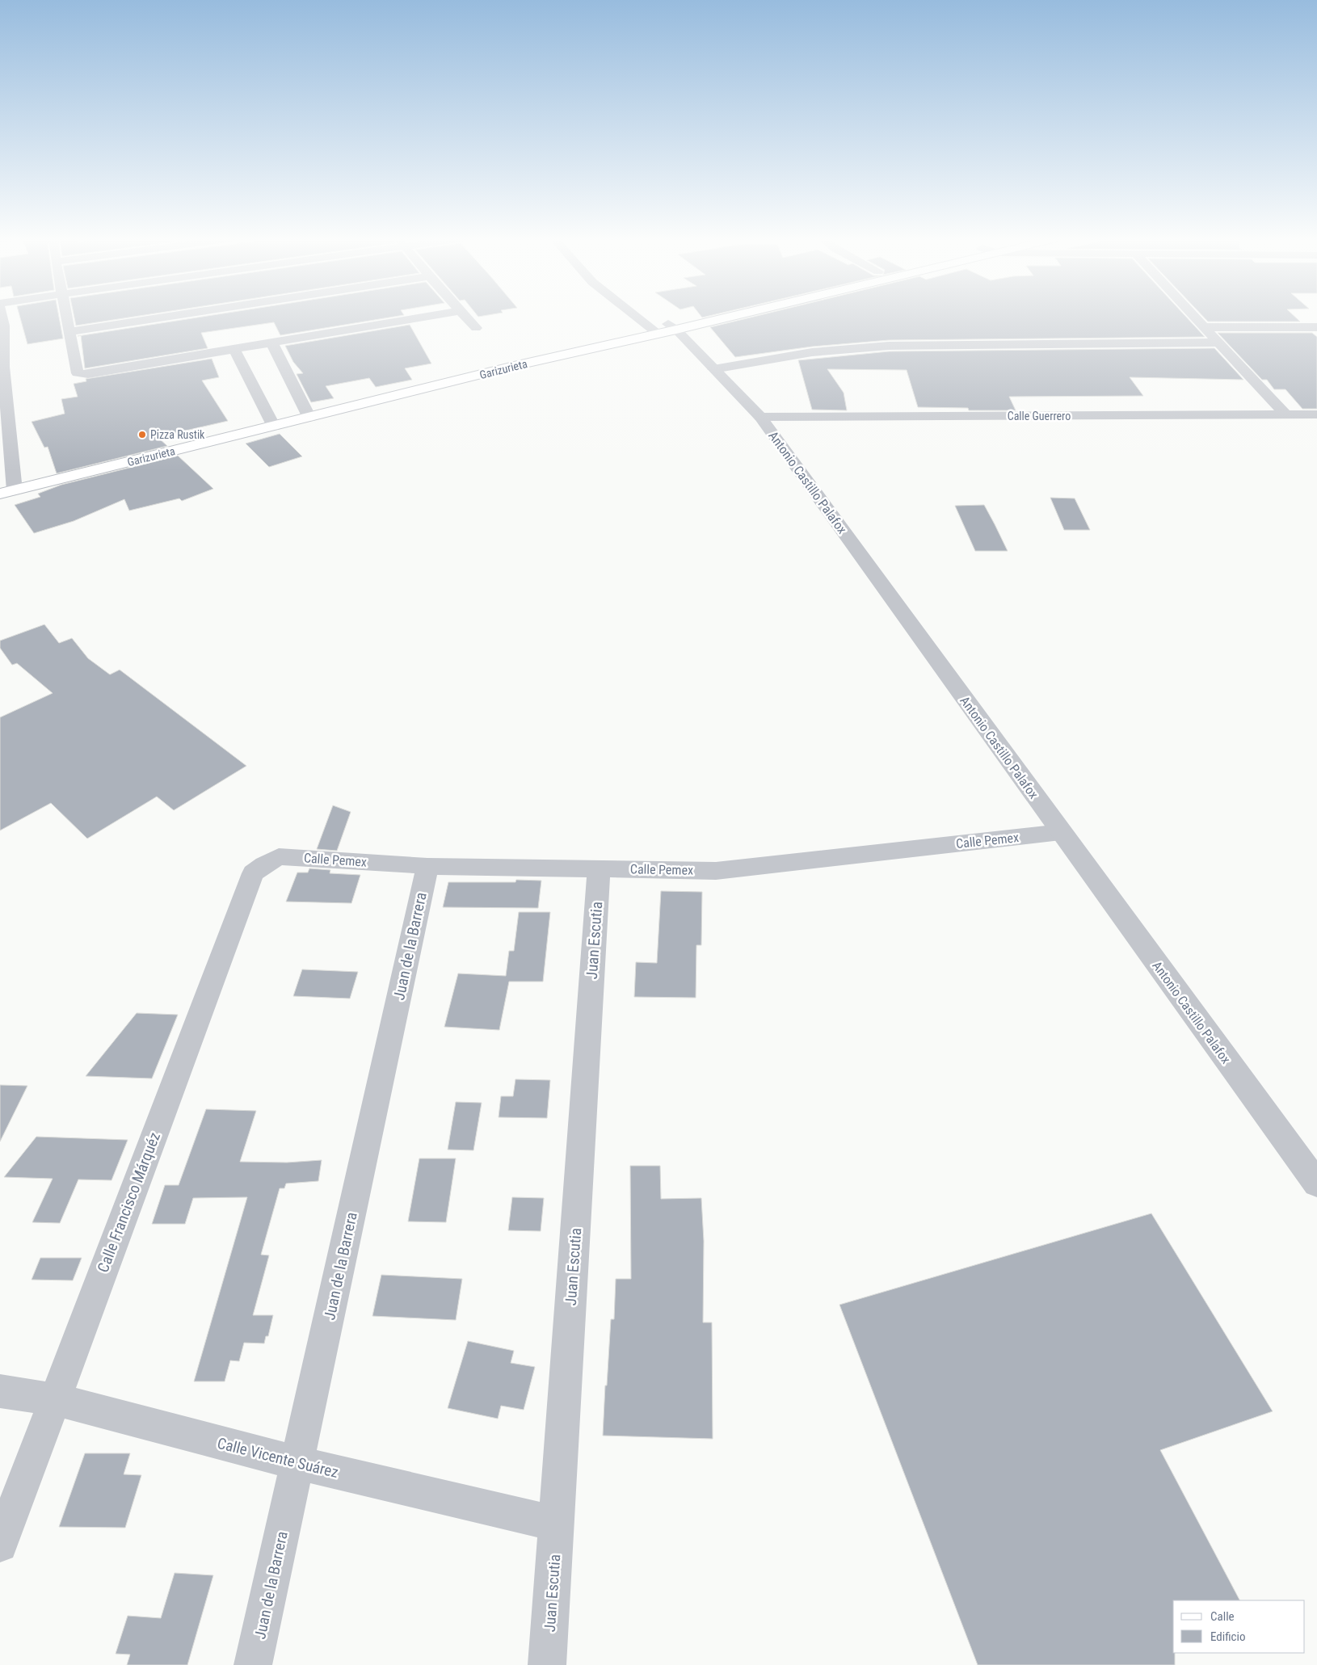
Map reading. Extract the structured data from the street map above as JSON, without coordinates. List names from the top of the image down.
{
  "streets": {
    "main road": ["Garizurieta"],
    "street": [
      "Calle Guerrero",
      "Antonio Castillo Palafox",
      "Calle Pemex",
      "Juan Escutia",
      "Juan de la Barrera",
      "Calle Francisco Márquéz",
      "Calle Vicente Suárez"
    ]
  },
  "crossings": [
    ["Garizurieta", "Antonio Castillo Palafox"],
    ["Calle Guerrero", "Antonio Castillo Palafox"],
    ["Antonio Castillo Palafox", "Calle Pemex"],
    ["Calle Pemex", "Juan Escutia"],
    ["Calle Pemex", "Juan de la Barrera"],
    ["Calle Pemex", "Calle Francisco Márquéz"],
    ["Juan Escutia", "Calle Vicente Suárez"],
    ["Juan de la Barrera", "Calle Vicente Suárez"],
    ["Calle Francisco Márquéz", "Calle Vicente Suárez"]
  ],
  "places": ["Pizza Rustik"],
  "legend": ["Calle", "Edificio"]
}
